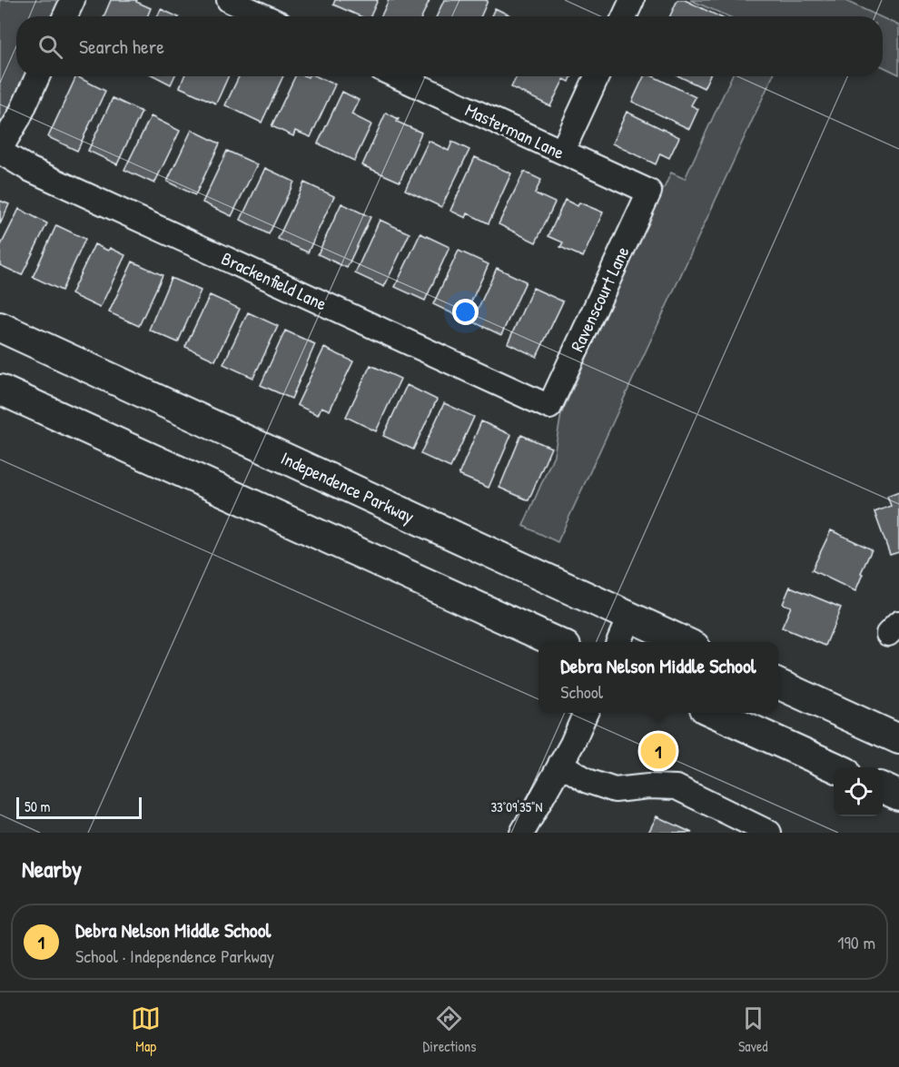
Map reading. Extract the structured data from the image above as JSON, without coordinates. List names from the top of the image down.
{
  "streets": {
    "main road": ["Independence Parkway"],
    "street": ["Masterman Lane", "Brackenfield Lane", "Ravenscourt Lane"]
  },
  "crossings": [
    ["Masterman Lane", "Ravenscourt Lane"],
    ["Brackenfield Lane", "Ravenscourt Lane"]
  ],
  "scale_bar": "50 m",
  "page": {
    "search": "Search here",
    "popup": ["Debra Nelson Middle School", "School"],
    "pins": "1",
    "scale": "50 m",
    "heading": "Nearby",
    "list": [
      {
        "mark": "1",
        "name": "Debra Nelson Middle School",
        "note": "School · Independence Parkway",
        "value": "190 m"
      }
    ],
    "nav": ["Map", "Directions", "Saved"]
  },
  "coordinates": ["33°09'35\"N"]
}
